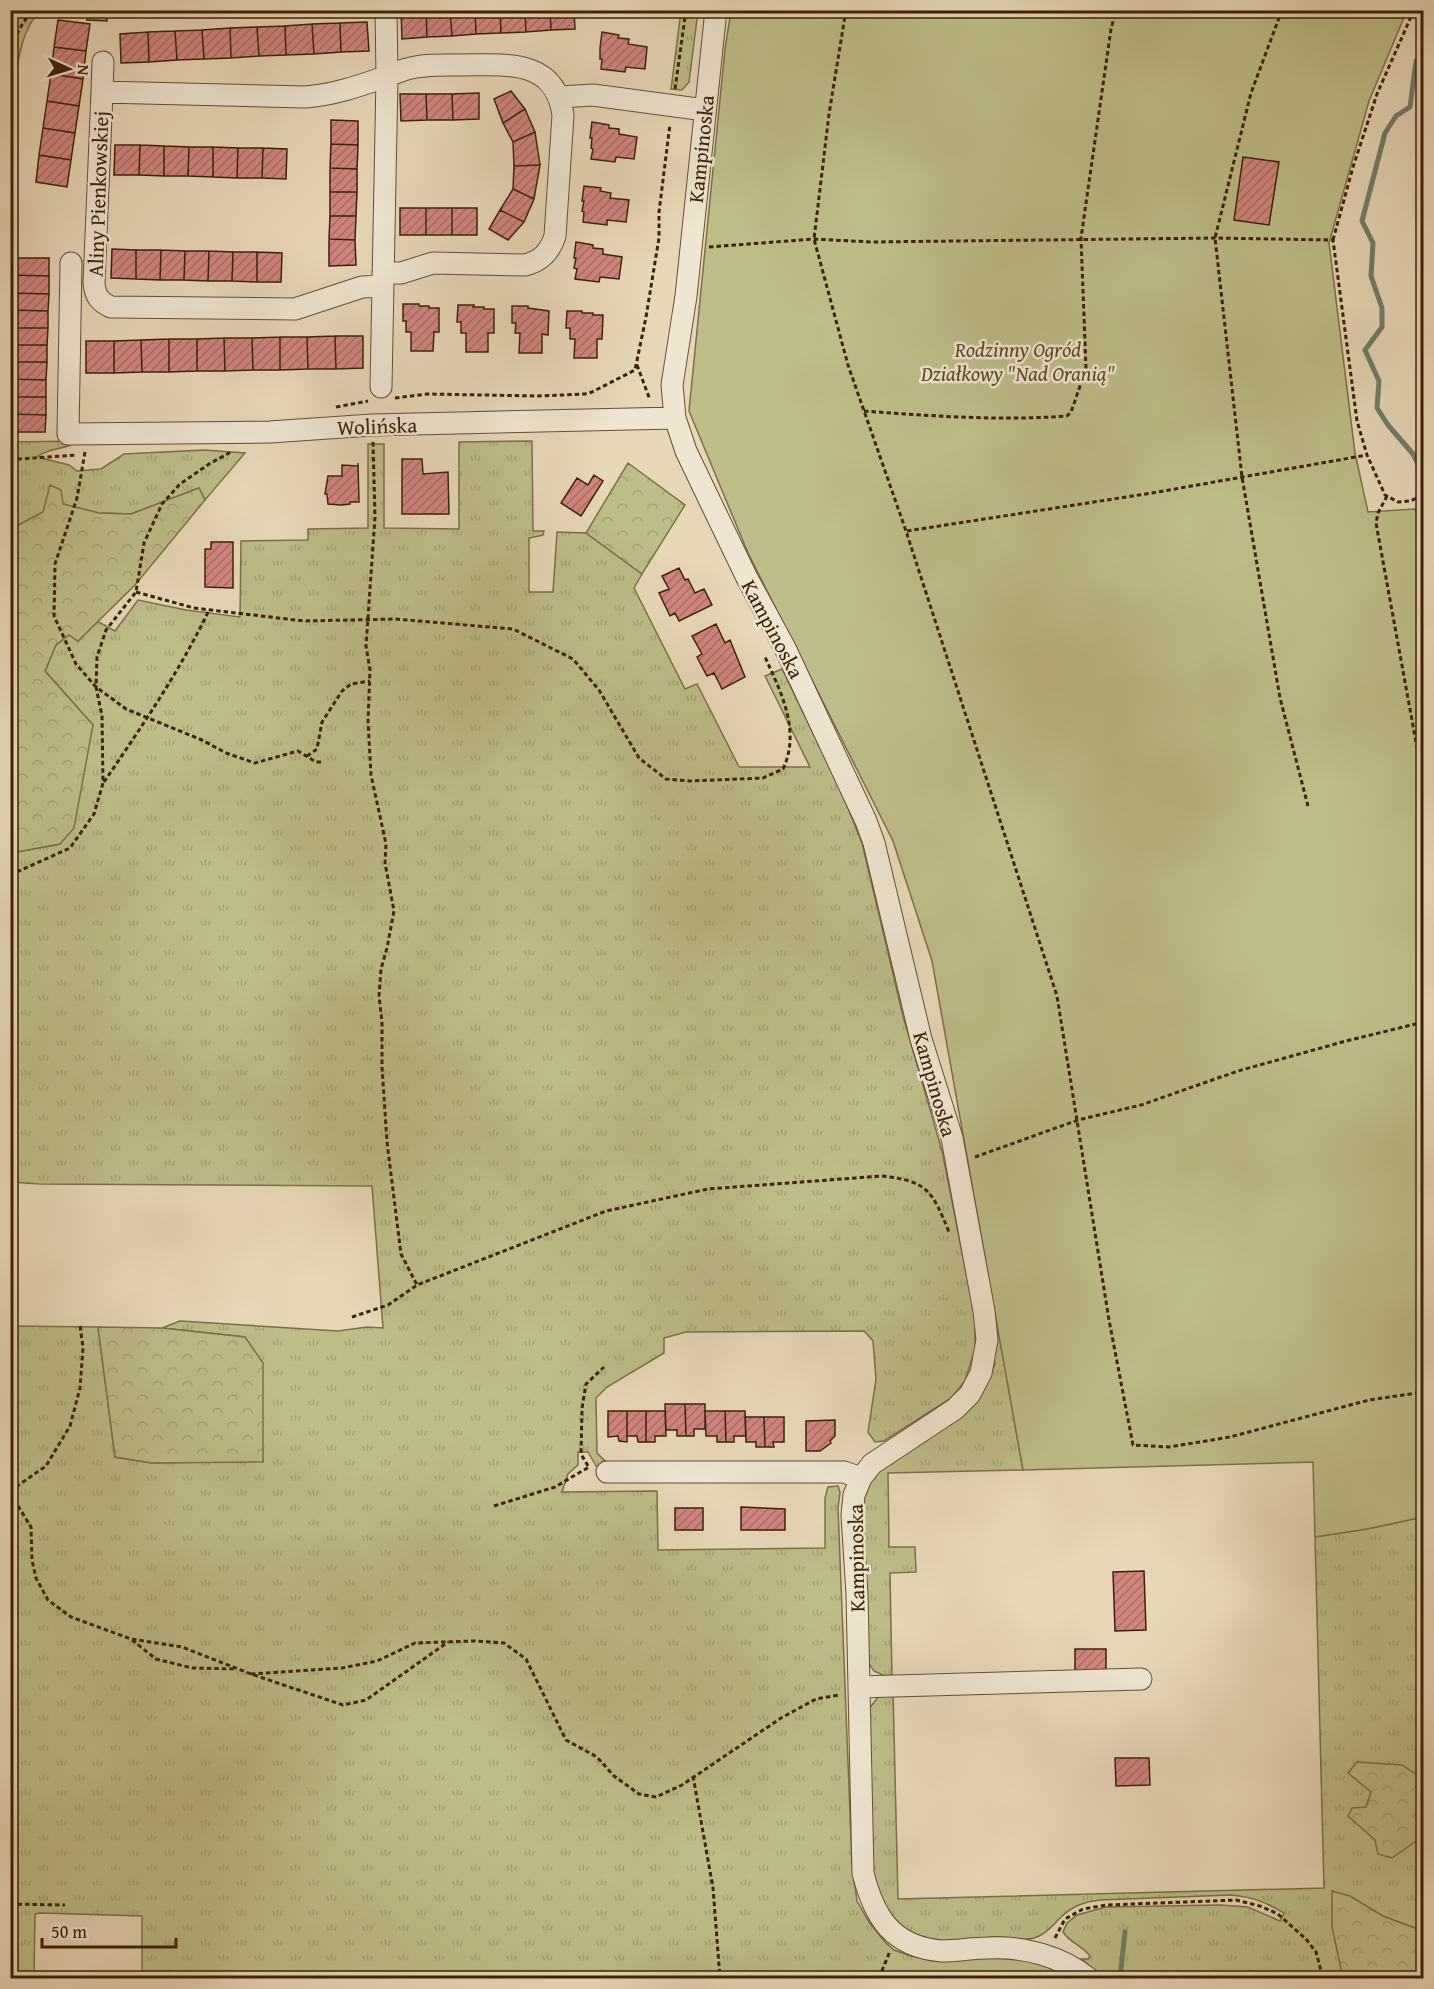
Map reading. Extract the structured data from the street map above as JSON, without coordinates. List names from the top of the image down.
{
  "streets": {
    "street": ["Kampinoska", "Aliny Pienkowskiej", "Wolińska"]
  },
  "crossings": [
    ["Kampinoska", "Wolińska"],
    ["Aliny Pienkowskiej", "Wolińska"]
  ],
  "parks": ["Rodzinny Ogród Działkowy \"Nad Oranią\""],
  "scale_bar": "50 m",
  "north": "right"
}
